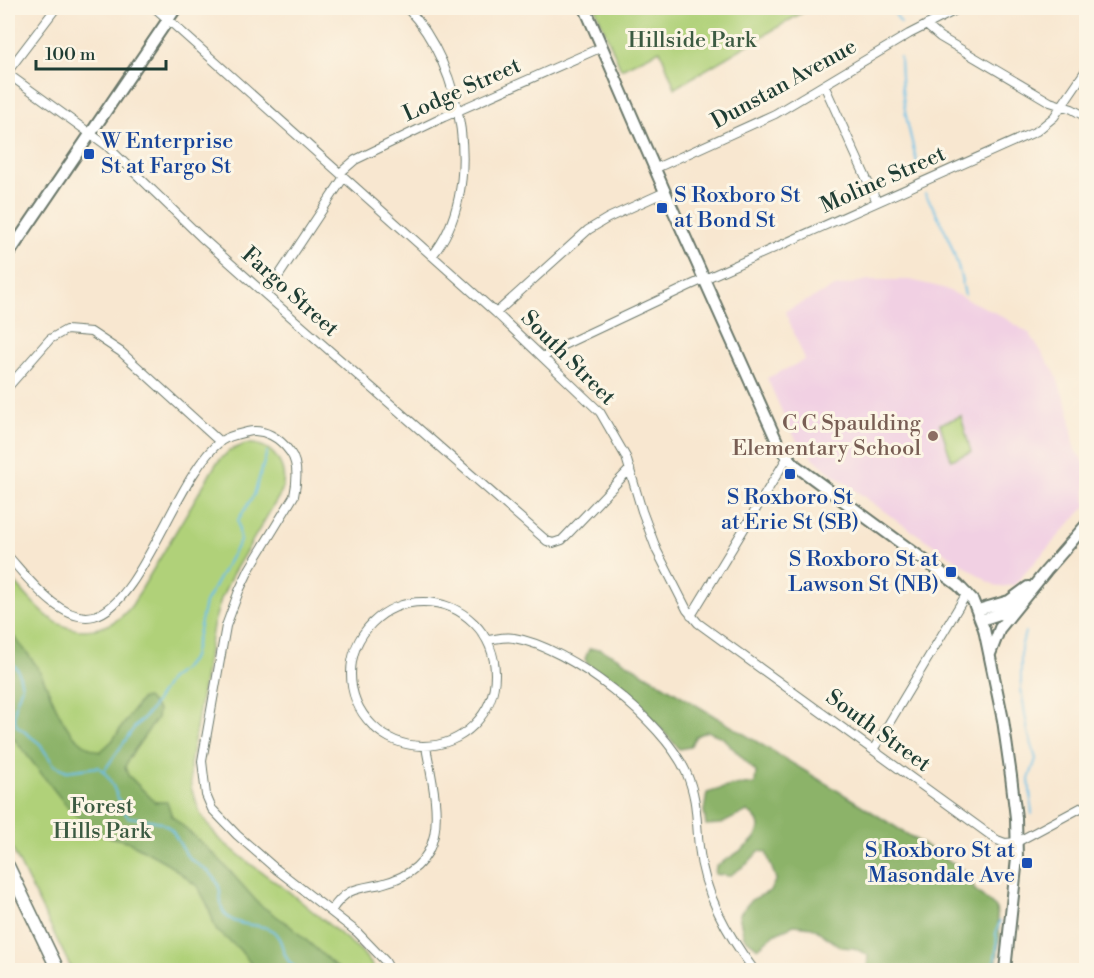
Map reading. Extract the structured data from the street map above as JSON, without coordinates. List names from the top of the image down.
{
  "streets": {
    "street": [
      "Dunstan Avenue",
      "Lodge Street",
      "Moline Street",
      "Fargo Street",
      "South Street"
    ]
  },
  "crossings": [
    ["Lodge Street", "South Street"],
    ["Moline Street", "South Street"],
    ["Fargo Street", "South Street"]
  ],
  "parks": ["Hillside Park", "Forest Hills Park"],
  "places": {
    "transit": [
      "W Enterprise St at Fargo St",
      "S Roxboro St at Bond St",
      "S Roxboro St at Erie St (SB)",
      "S Roxboro St at Lawson St (NB)",
      "S Roxboro St at Masondale Ave"
    ],
    "other": ["C C Spaulding Elementary School"]
  },
  "scale_bar": "100 m"
}
